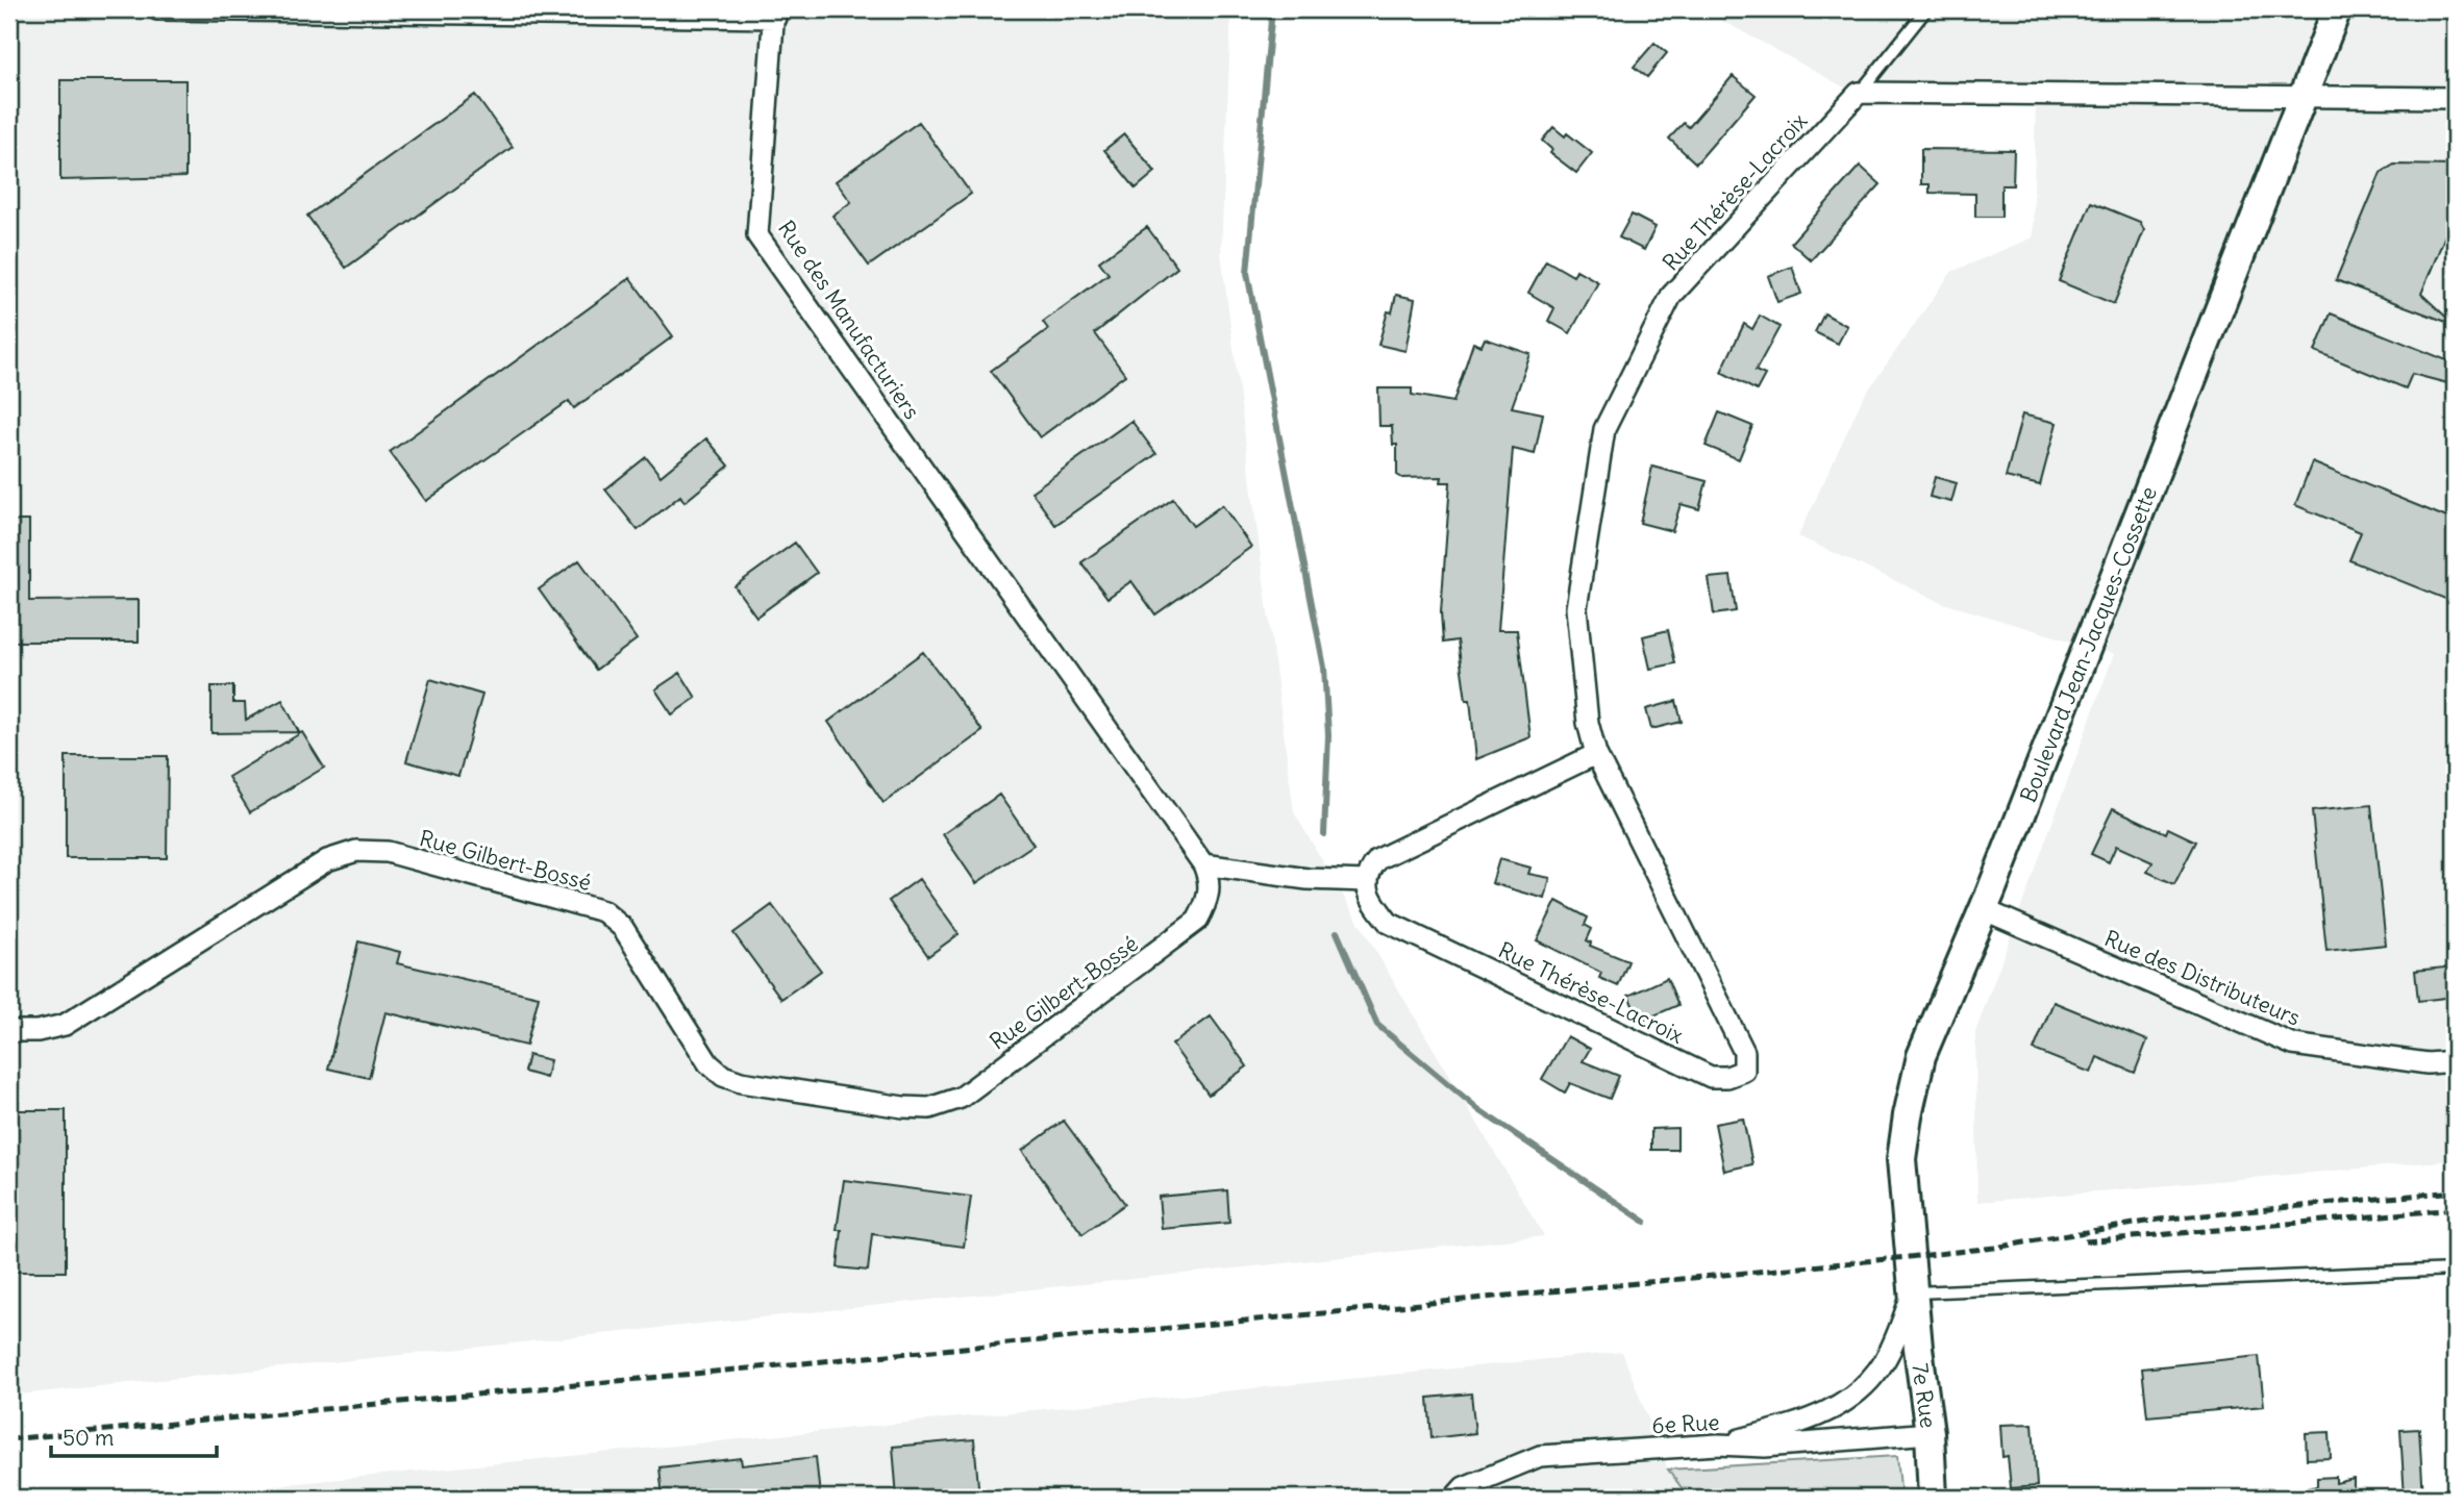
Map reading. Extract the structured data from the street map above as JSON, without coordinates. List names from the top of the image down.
{
  "streets": {
    "main road": ["Boulevard Jean-Jacques-Cossette", "7e Rue"],
    "street": [
      "Rue Thérèse-Lacroix",
      "Rue des Manufacturiers",
      "Rue Gilbert-Bossé",
      "Rue des Distributeurs",
      "6e Rue"
    ]
  },
  "crossings": [
    ["Rue des Manufacturiers", "Rue Gilbert-Bossé"],
    ["Boulevard Jean-Jacques-Cossette", "Rue des Distributeurs"],
    ["Boulevard Jean-Jacques-Cossette", "7e Rue"],
    ["7e Rue", "6e Rue"]
  ],
  "scale_bar": "50 m"
}
